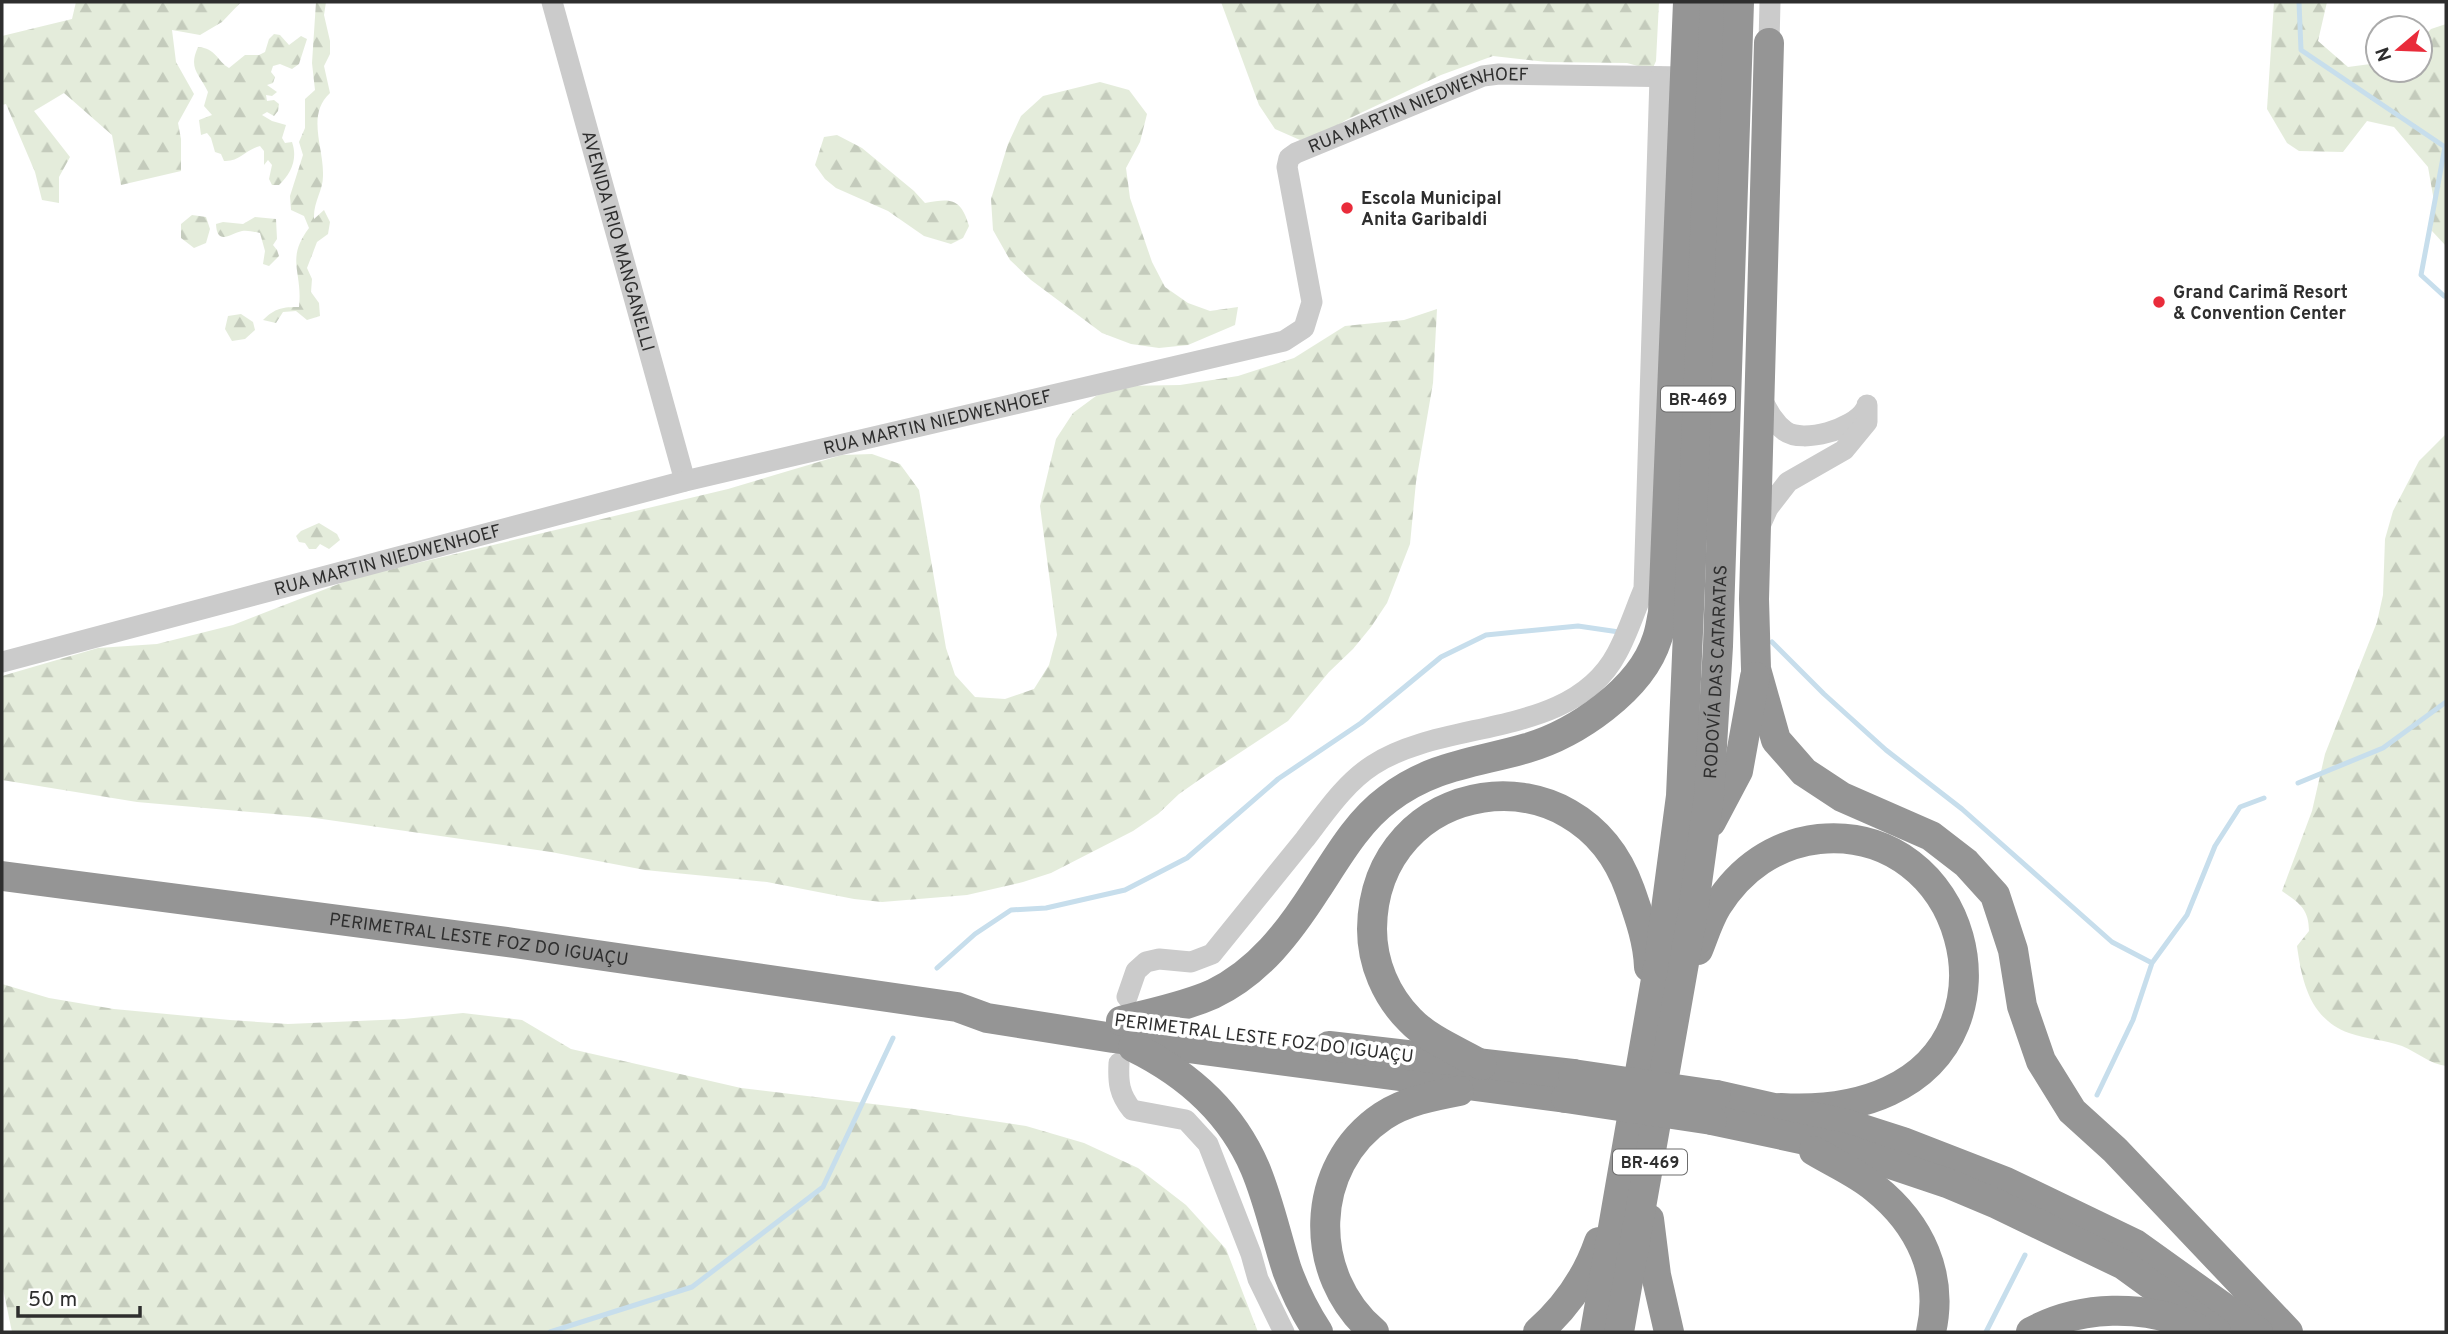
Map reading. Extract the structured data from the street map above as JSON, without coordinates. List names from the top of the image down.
{
  "streets": {
    "highway": ["BR-469", "RODOVÍA DAS CATARATAS", "PERIMETRAL LESTE FOZ DO IGUAÇU"],
    "street": ["RUA MARTIN NIEDWENHOEF", "AVENIDA IRIO MANGANELLI"]
  },
  "crossings": [
    ["RUA MARTIN NIEDWENHOEF", "AVENIDA IRIO MANGANELLI"]
  ],
  "places": ["Escola Municipal Anita Garibaldi", "Grand Carimã Resort & Convention Center"],
  "scale_bar": "50 m",
  "north": "left"
}
